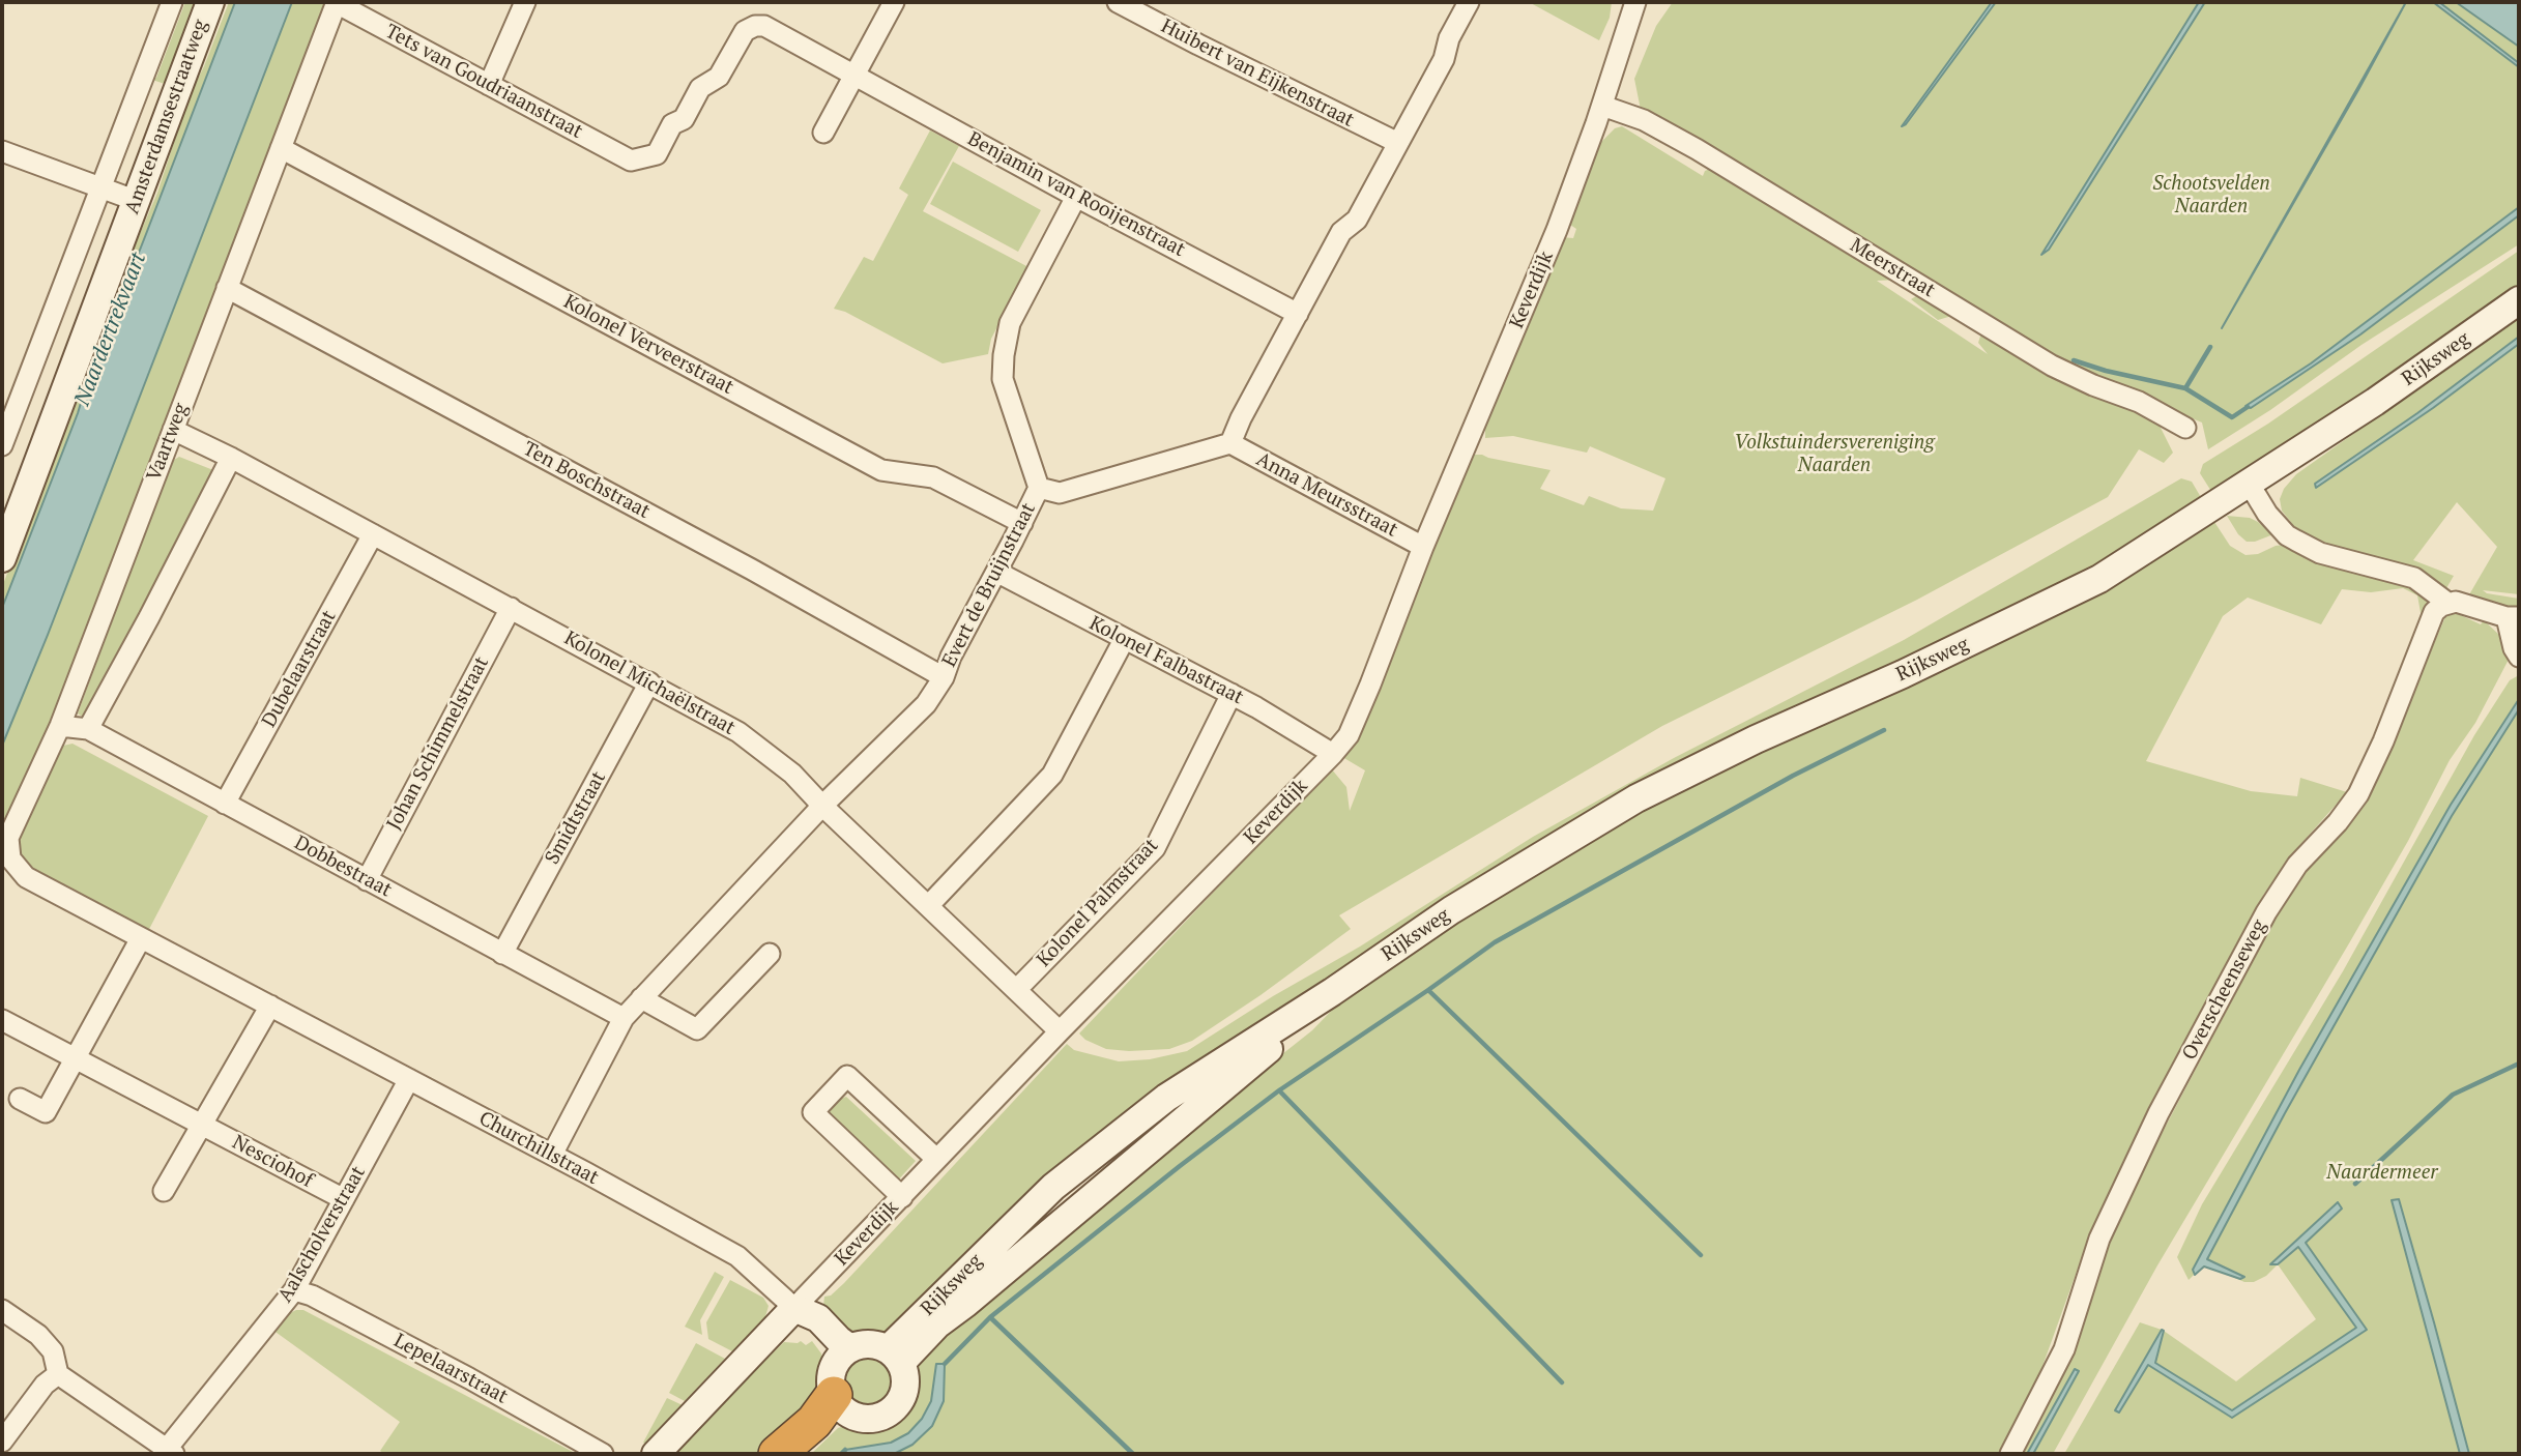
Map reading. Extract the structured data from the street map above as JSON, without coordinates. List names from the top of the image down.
{
  "streets": {
    "main road": [
      "Amsterdamsestraatweg",
      "Keverdijk",
      "Rijksweg",
      "Churchillstraat"
    ],
    "street": [
      "Huibert van Eijkenstraat",
      "Tets van Goudriaanstraat",
      "Benjamin van Rooijenstraat",
      "Meerstraat",
      "Kolonel Verveerstraat",
      "Vaartweg",
      "Ten Boschstraat",
      "Anna Meursstraat",
      "Evert de Bruijnstraat",
      "Kolonel Falbastraat",
      "Dubelaarstraat",
      "Kolonel Michaëlstraat",
      "Johan Schimmelstraat",
      "Smidtstraat",
      "Dobbestraat",
      "Kolonel Palmstraat",
      "Overscheenseweg",
      "Nesciohof",
      "Aalscholverstraat",
      "Lepelaarstraat"
    ]
  },
  "crossings": [
    ["Tets van Goudriaanstraat", "Benjamin van Rooijenstraat"],
    ["Tets van Goudriaanstraat", "Vaartweg"],
    ["Meerstraat", "Keverdijk"],
    ["Keverdijk", "Anna Meursstraat"],
    ["Keverdijk", "Kolonel Falbastraat"],
    ["Keverdijk", "Kolonel Michaëlstraat"],
    ["Keverdijk", "Churchillstraat"],
    ["Kolonel Verveerstraat", "Vaartweg"],
    ["Kolonel Verveerstraat", "Evert de Bruijnstraat"],
    ["Rijksweg", "Churchillstraat"],
    ["Vaartweg", "Ten Boschstraat"],
    ["Vaartweg", "Kolonel Michaëlstraat"],
    ["Vaartweg", "Dobbestraat"],
    ["Vaartweg", "Churchillstraat"],
    ["Ten Boschstraat", "Evert de Bruijnstraat"],
    ["Anna Meursstraat", "Evert de Bruijnstraat"],
    ["Evert de Bruijnstraat", "Kolonel Falbastraat"],
    ["Evert de Bruijnstraat", "Kolonel Michaëlstraat"],
    ["Evert de Bruijnstraat", "Dobbestraat"],
    ["Evert de Bruijnstraat", "Churchillstraat"],
    ["Kolonel Falbastraat", "Kolonel Palmstraat"],
    ["Dubelaarstraat", "Kolonel Michaëlstraat"],
    ["Dubelaarstraat", "Dobbestraat"],
    ["Kolonel Michaëlstraat", "Johan Schimmelstraat"],
    ["Kolonel Michaëlstraat", "Smidtstraat"],
    ["Kolonel Michaëlstraat", "Kolonel Palmstraat"],
    ["Johan Schimmelstraat", "Dobbestraat"],
    ["Smidtstraat", "Dobbestraat"],
    ["Churchillstraat", "Aalscholverstraat"],
    ["Nesciohof", "Aalscholverstraat"],
    ["Aalscholverstraat", "Lepelaarstraat"]
  ],
  "water": ["Naardertrekvaart"],
  "parks": ["Schootsvelden Naarden", "Volkstuindersvereniging Naarden", "Naardermeer"]
}
